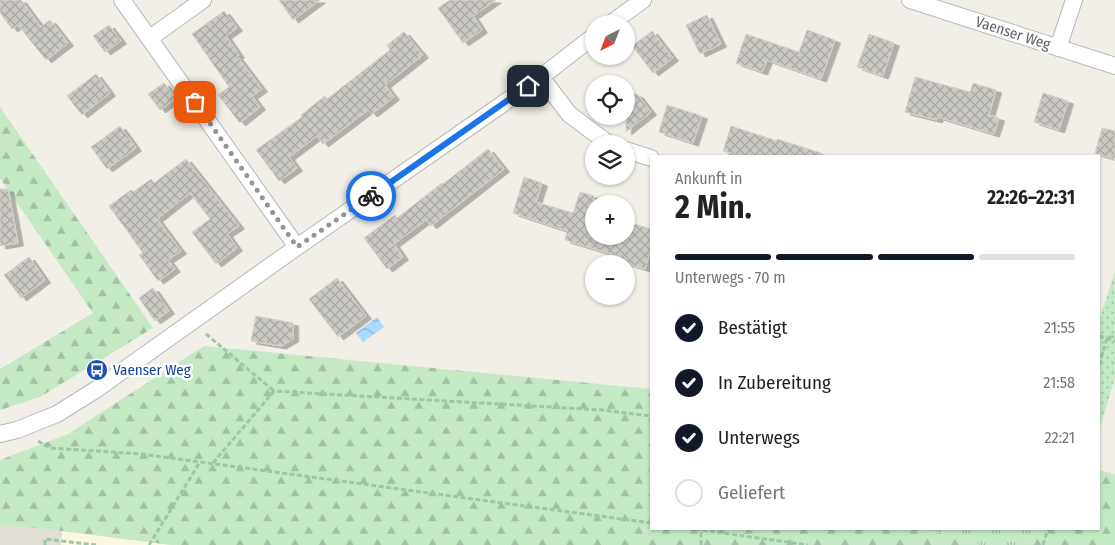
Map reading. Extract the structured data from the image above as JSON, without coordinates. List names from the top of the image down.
{
  "streets": {
    "street": ["Vaenser Weg"]
  },
  "places": {
    "bus stop": ["Vaenser Weg"]
  },
  "north": "bottom left",
  "page": {
    "map_buttons": ["+", "−"],
    "heading": ["2 Min.", "Ankunft in", "22:26–22:31"],
    "bar": "Unterwegs · 70 m",
    "list": [
      ["Bestätigt", "21:55"],
      ["In Zubereitung", "21:58"],
      ["Unterwegs", "22:21"],
      "Geliefert"
    ]
  }
}
